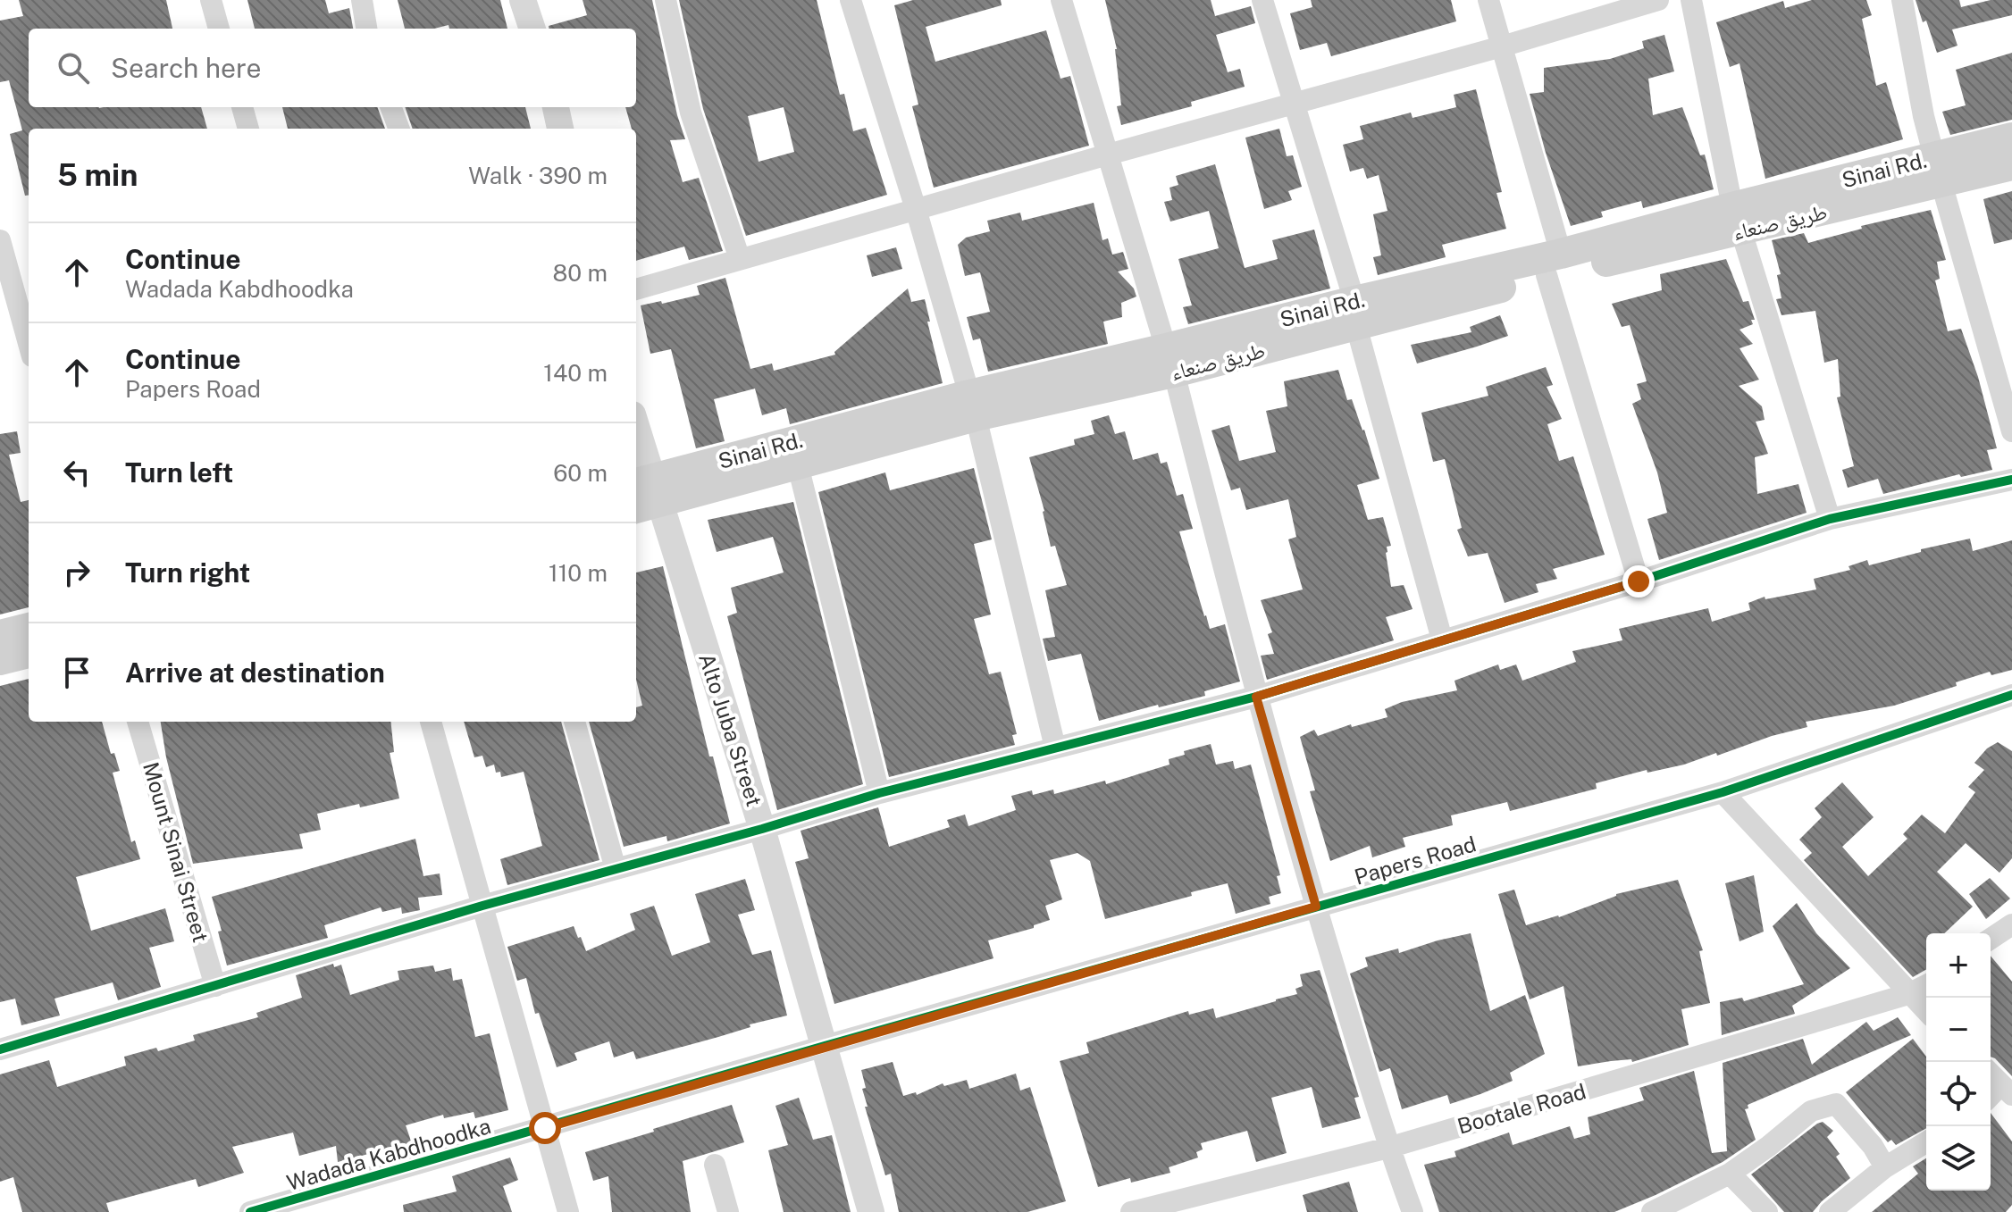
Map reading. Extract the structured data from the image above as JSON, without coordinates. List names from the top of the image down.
{
  "streets": {
    "main road": ["Sinai Rd.", "طريق صنعاء"],
    "street": [
      "Alto Juba Street",
      "Mount Sinai Street",
      "Papers Road",
      "Bootale Road",
      "Wadada Kabdhoodka"
    ]
  },
  "crossings": [
    ["Sinai Rd.", "طريق صنعاء"],
    ["Sinai Rd.", "Alto Juba Street"],
    ["طريق صنعاء", "Alto Juba Street"],
    ["Alto Juba Street", "Papers Road"],
    ["Alto Juba Street", "Wadada Kabdhoodka"],
    ["Papers Road", "Wadada Kabdhoodka"]
  ],
  "page": {
    "search": "Search here",
    "heading": ["5 min", "Walk · 390 m"],
    "list": [
      ["Continue", "Wadada Kabdhoodka", "80 m"],
      ["Continue", "Papers Road", "140 m"],
      ["Turn left", "60 m"],
      ["Turn right", "110 m"],
      "Arrive at destination"
    ],
    "map_buttons": ["+", "−"]
  }
}
